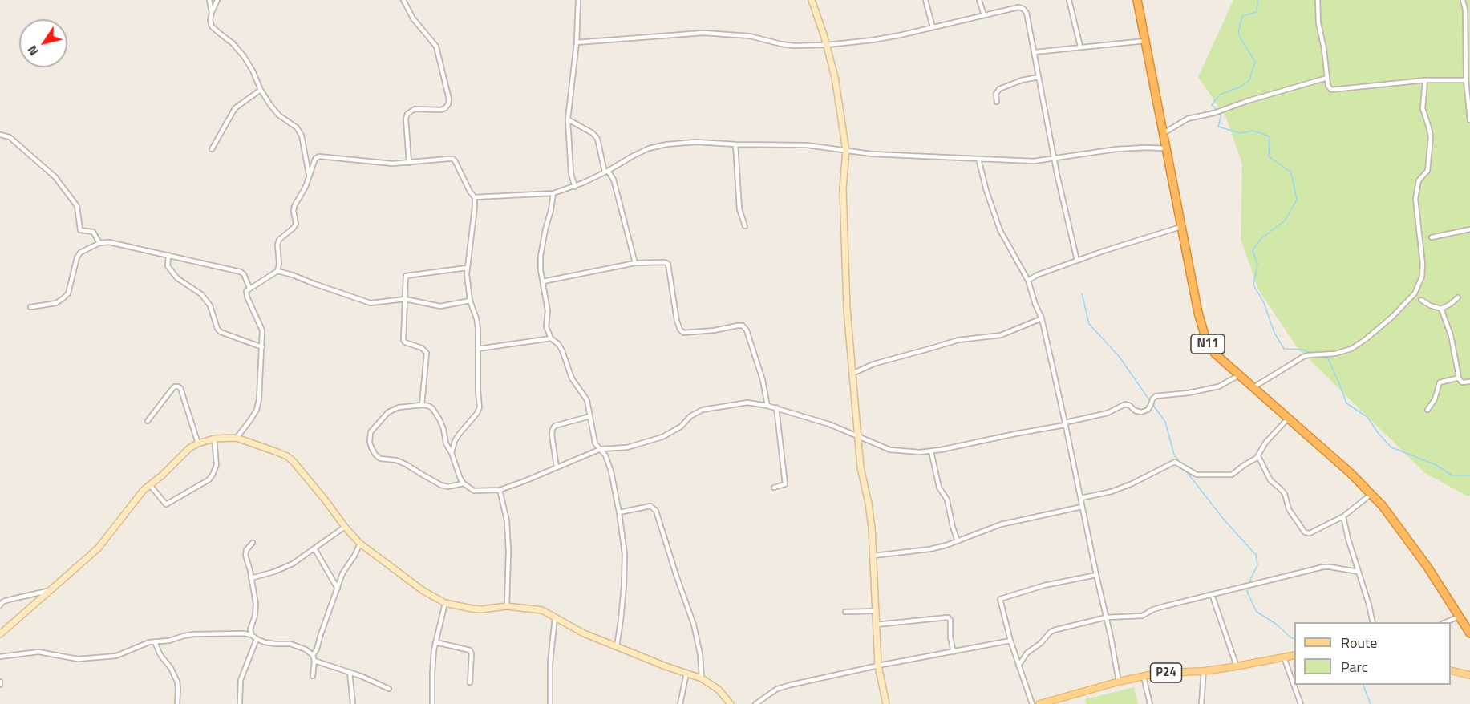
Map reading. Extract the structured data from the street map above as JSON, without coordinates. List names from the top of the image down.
{
  "streets": {
    "highway": ["N11"],
    "main road": ["P24"]
  },
  "legend": ["Route", "Parc"],
  "north": "bottom left"
}
